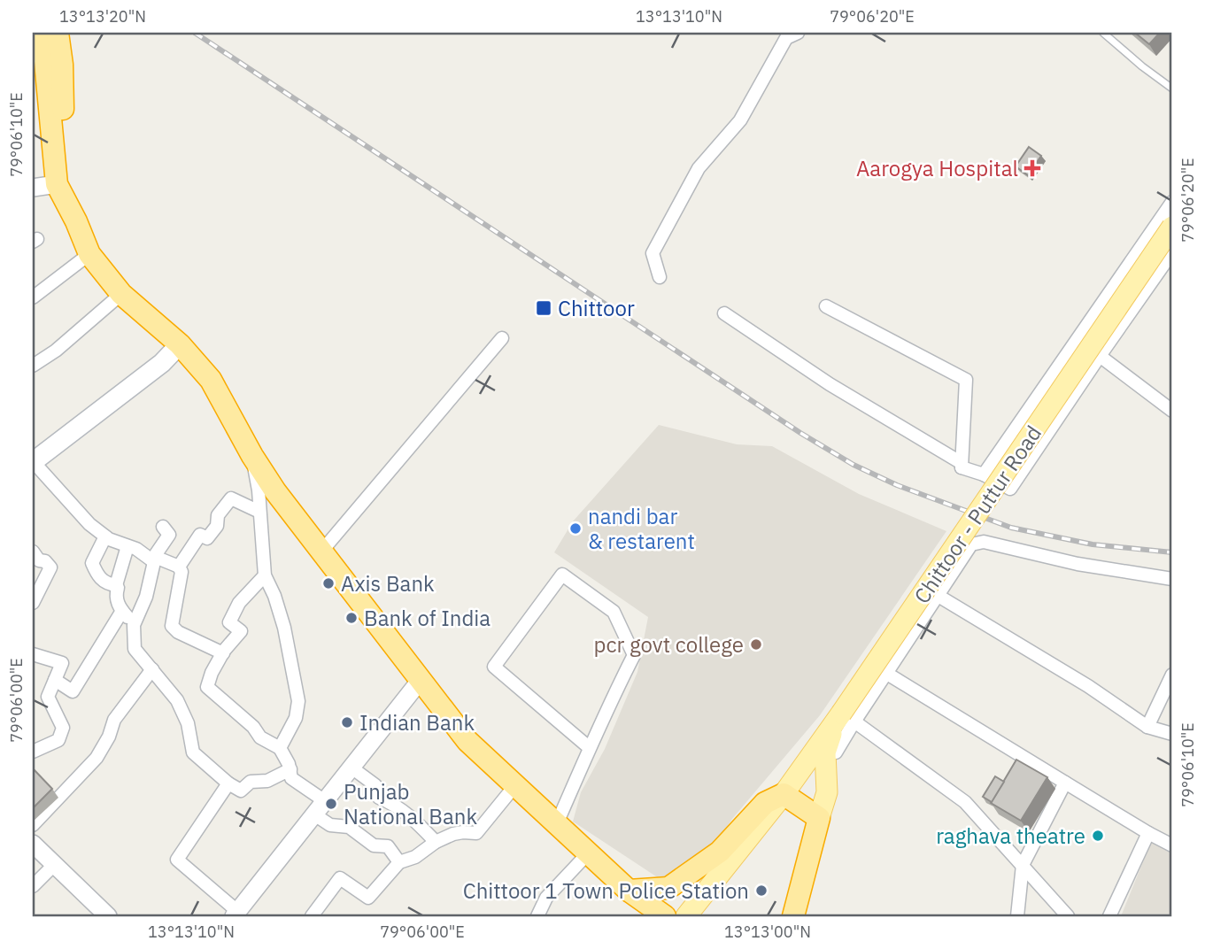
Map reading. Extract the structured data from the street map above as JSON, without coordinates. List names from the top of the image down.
{
  "streets": {
    "main road": ["Chittoor - Puttur Road"]
  },
  "places": {
    "health": ["Aarogya Hospital"],
    "transit": ["Chittoor"],
    "other": [
      "nandi bar & restarent",
      "Axis Bank",
      "Bank of India",
      "pcr govt college",
      "Indian Bank",
      "Punjab National Bank",
      "raghava theatre",
      "Chittoor 1 Town Police Station"
    ]
  },
  "coordinates": [
    "13°13'20\"N",
    "13°13'10\"N",
    "79°06'20\"E",
    "79°06'10\"E",
    "79°06'00\"E",
    "13°13'00\"N"
  ]
}
